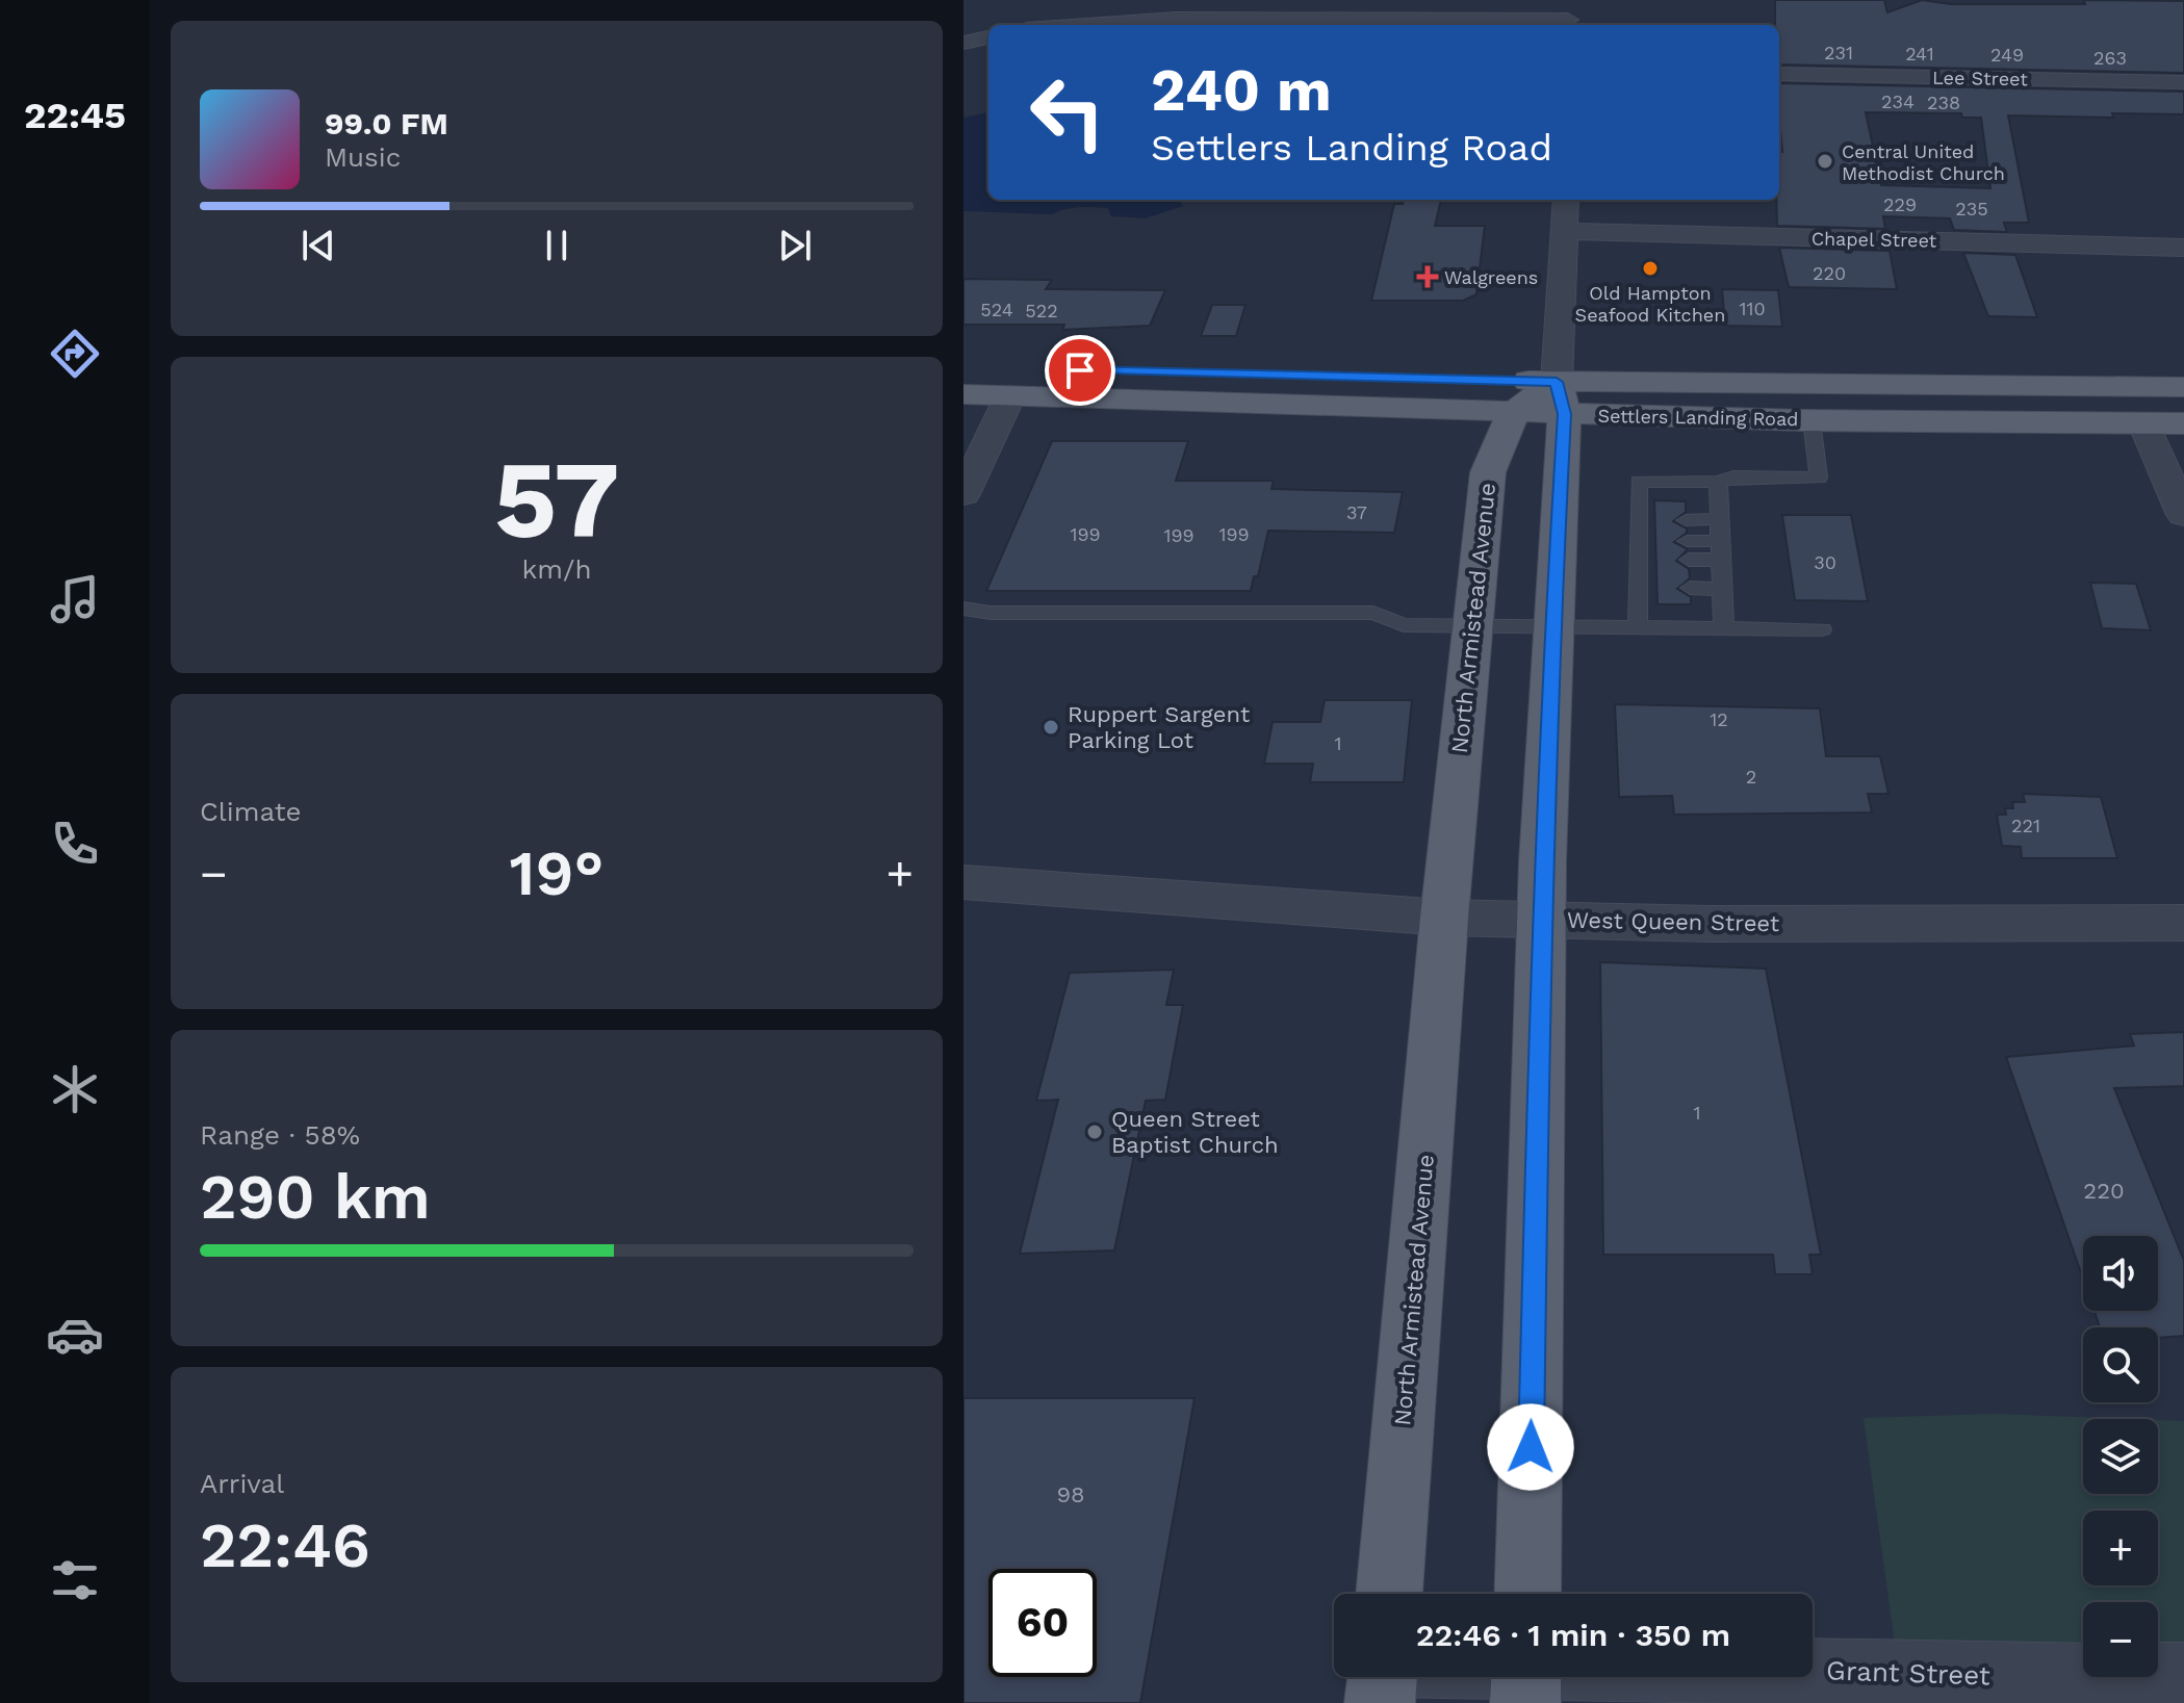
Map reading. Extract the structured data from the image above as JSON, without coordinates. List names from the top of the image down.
{
  "streets": {
    "main road": ["Settlers Landing Road", "North Armistead Avenue"],
    "street": [
      "Lee Street",
      "Chapel Street",
      "West Queen Street",
      "Grant Street"
    ]
  },
  "crossings": [
    ["North Armistead Avenue", "West Queen Street"]
  ],
  "places": {
    "other": [
      "Central United Methodist Church",
      "Old Hampton Seafood Kitchen",
      "Ruppert Sargent Parking Lot",
      "Queen Street Baptist Church"
    ],
    "health": ["Walgreens"]
  },
  "house_numbers": [
    "231",
    "241",
    "249",
    "263",
    "234",
    "238",
    "229",
    "235",
    "220",
    "110",
    "524",
    "522",
    "37",
    "199",
    "199",
    "199",
    "30",
    "12",
    "1",
    "2",
    "221",
    "1",
    "220",
    "98"
  ],
  "page": {
    "tabs": "22:45",
    "turn": ["240 m", "Settlers Landing Road"],
    "song": ["99.0 FM", "Music"],
    "tile": [
      ["57", "km/h"],
      "Climate",
      ["Range · 58%", "290 km"],
      ["Arrival", "22:46"]
    ],
    "heat": ["−", "19°", "+"],
    "map_buttons": ["+", "−"],
    "limit": "60",
    "trip": "22:46 · 1 min · 350 m"
  }
}
